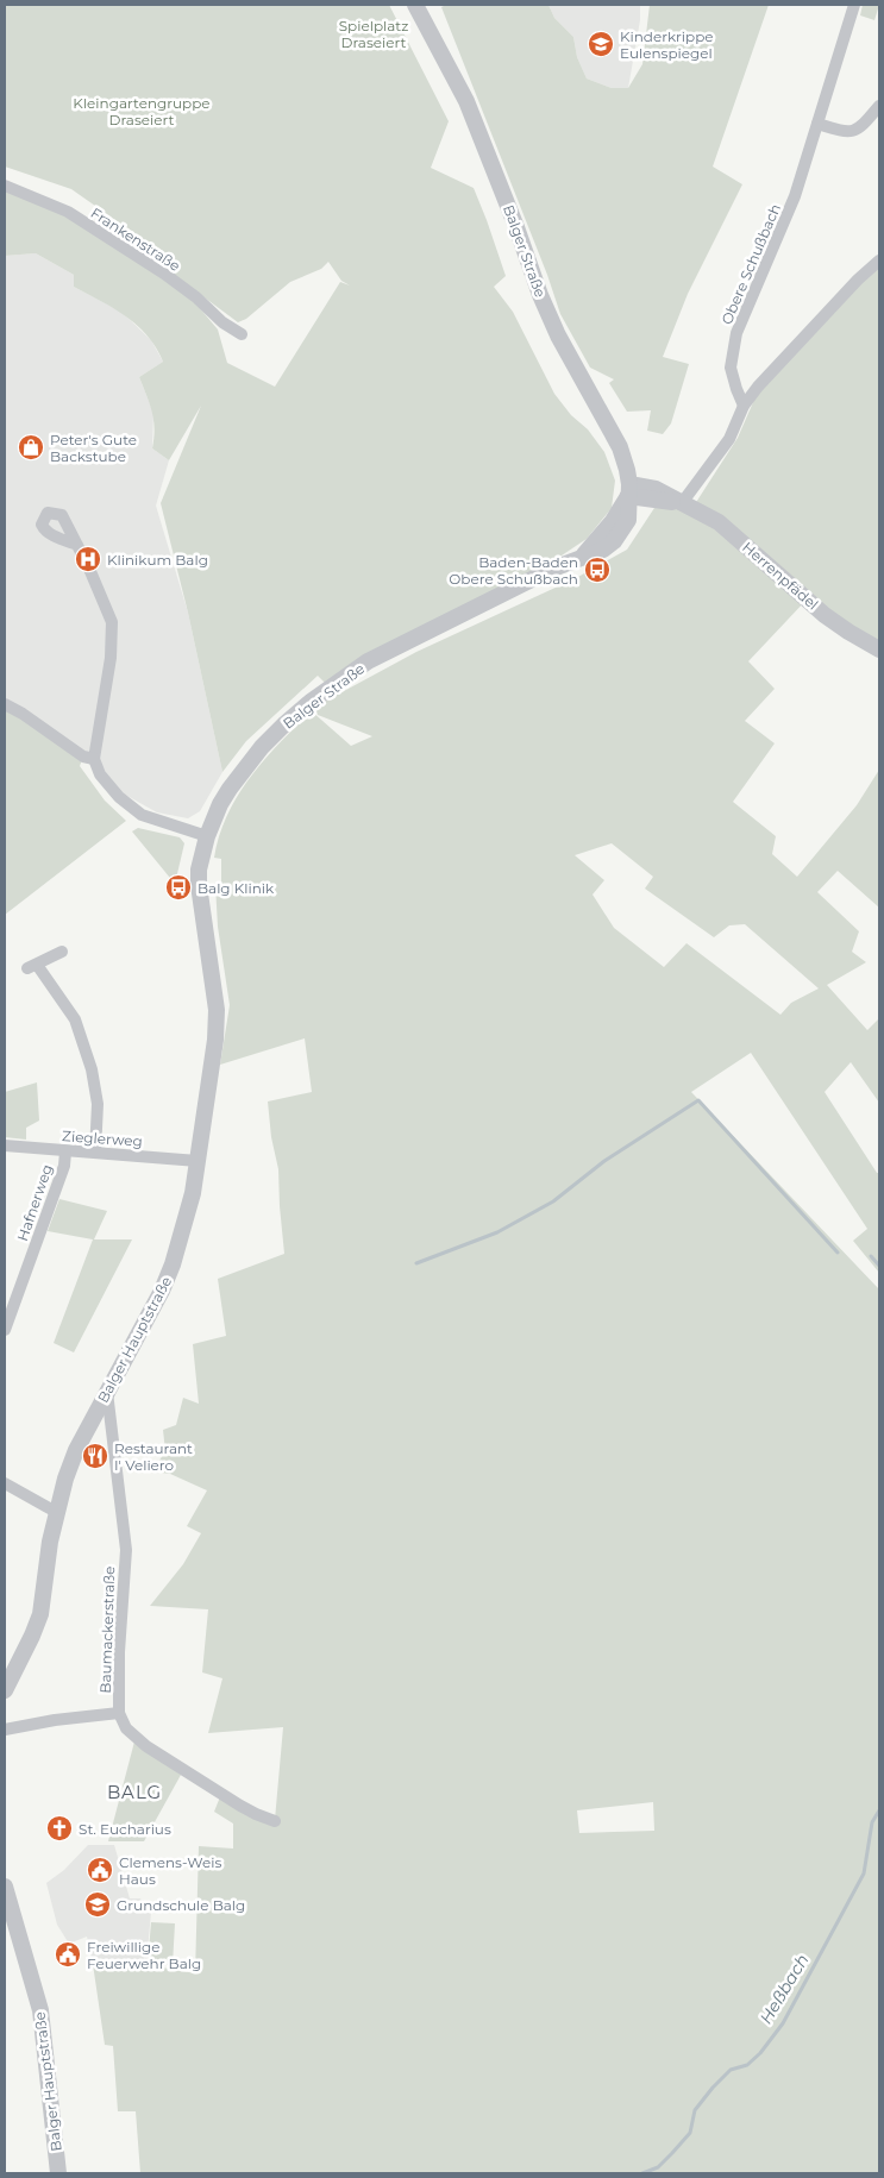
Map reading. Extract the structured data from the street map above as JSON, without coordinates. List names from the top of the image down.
{
  "streets": {
    "street": [
      "Frankenstraße",
      "Balger Straße",
      "Obere Schußbach",
      "Herrenpfädel",
      "Zieglerweg",
      "Hafnerweg",
      "Balger Hauptstraße",
      "Baumackerstraße"
    ]
  },
  "crossings": [
    ["Balger Straße", "Herrenpfädel"],
    ["Balger Straße", "Balger Hauptstraße"],
    ["Zieglerweg", "Hafnerweg"],
    ["Zieglerweg", "Balger Hauptstraße"],
    ["Balger Hauptstraße", "Baumackerstraße"]
  ],
  "districts": ["BALG"],
  "water": ["Heßbach"],
  "parks": ["Spielplatz Draseiert", "Kleingartengruppe Draseiert"],
  "places": {
    "school or university": ["Kinderkrippe Eulenspiegel", "Grundschule Balg"],
    "shop": ["Peter's Gute Backstube"],
    "hospital": ["Klinikum Balg"],
    "bus stop": ["Baden-Baden Obere Schußbach", "Balg Klinik"],
    "restaurant": ["Restaurant I' Veliero"],
    "church": ["St. Eucharius"],
    "public building": ["Clemens-Weis Haus", "Freiwillige Feuerwehr Balg"]
  }
}
